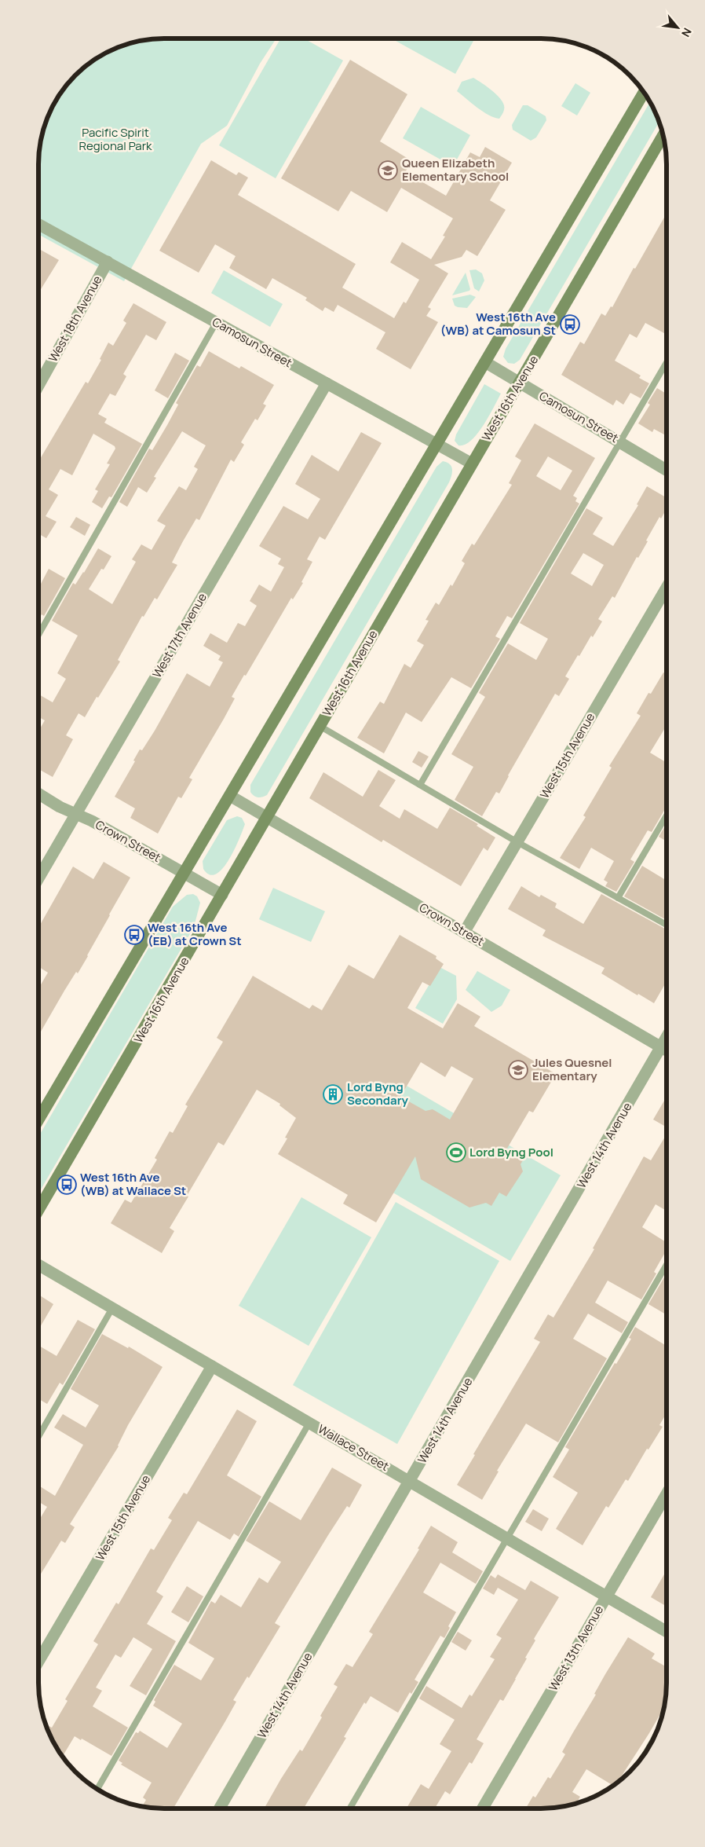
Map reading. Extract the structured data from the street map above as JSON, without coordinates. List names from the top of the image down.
{
  "streets": {
    "main road": ["West 16th Avenue"],
    "street": [
      "West 18th Avenue",
      "Camosun Street",
      "West 17th Avenue",
      "West 15th Avenue",
      "Crown Street",
      "West 14th Avenue",
      "Wallace Street",
      "West 13th Avenue"
    ]
  },
  "crossings": [
    ["West 18th Avenue", "Camosun Street"],
    ["Camosun Street", "West 16th Avenue"],
    ["Camosun Street", "West 17th Avenue"],
    ["West 16th Avenue", "Crown Street"],
    ["West 17th Avenue", "Crown Street"],
    ["West 15th Avenue", "Crown Street"],
    ["West 15th Avenue", "Wallace Street"],
    ["Crown Street", "West 14th Avenue"],
    ["West 14th Avenue", "Wallace Street"],
    ["Wallace Street", "West 13th Avenue"]
  ],
  "parks": ["Pacific Spirit Regional Park"],
  "places": {
    "school or university": ["Queen Elizabeth Elementary School", "Jules Quesnel Elementary"],
    "bus stop": ["West 16th Ave (WB) at Camosun St", "West 16th Ave (EB) at Crown St", "West 16th Ave (WB) at Wallace St"],
    "building": ["Lord Byng Secondary"],
    "sports": ["Lord Byng Pool"]
  },
  "north": "bottom right"
}
